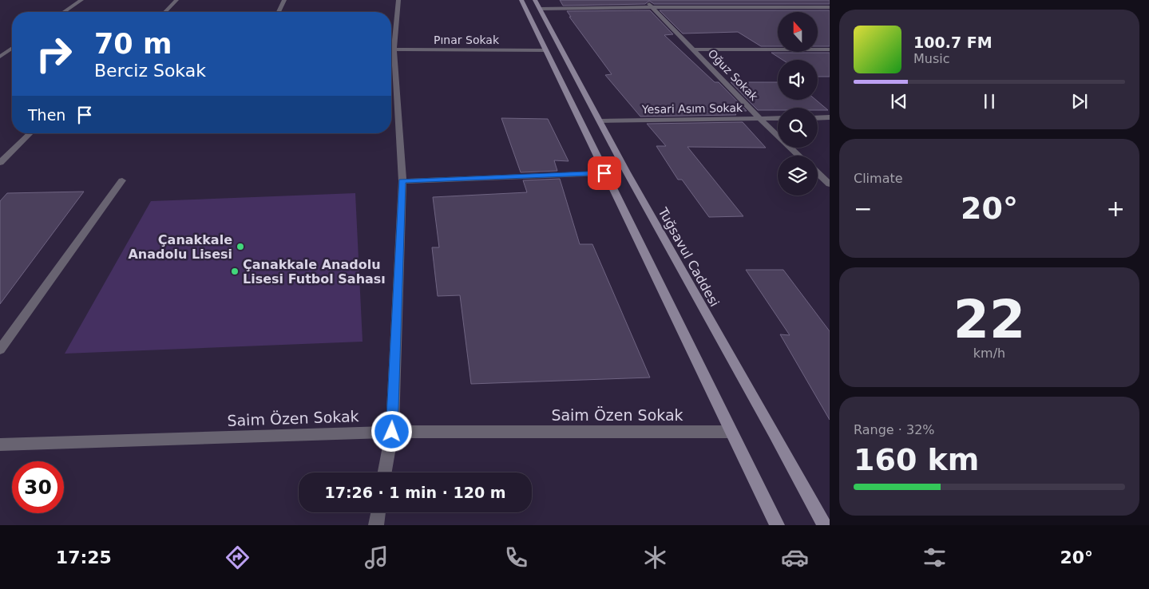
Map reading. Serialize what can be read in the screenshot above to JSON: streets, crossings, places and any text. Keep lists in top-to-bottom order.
{
  "streets": {
    "main road": ["Tuğsavul Caddesi"],
    "street": [
      "Pınar Sokak",
      "Oğuz Sokak",
      "Yesari Asım Sokak",
      "Saim Özen Sokak"
    ]
  },
  "crossings": [
    ["Oğuz Sokak", "Yesari Asım Sokak"],
    ["Yesari Asım Sokak", "Tuğsavul Caddesi"]
  ],
  "places": ["Çanakkale Anadolu Lisesi", "Çanakkale Anadolu Lisesi Futbol Sahası"],
  "north": "top",
  "page": {
    "turn": ["70 m", "Berciz Sokak"],
    "song": ["100.7 FM", "Music"],
    "then": "Then",
    "tile": [
      "Climate",
      ["22", "km/h"],
      ["Range · 32%", "160 km"]
    ],
    "heat": ["−", "20°", "+"],
    "limit": "30",
    "trip": "17:26 · 1 min · 120 m",
    "tabs": ["17:25", "20°"]
  }
}
